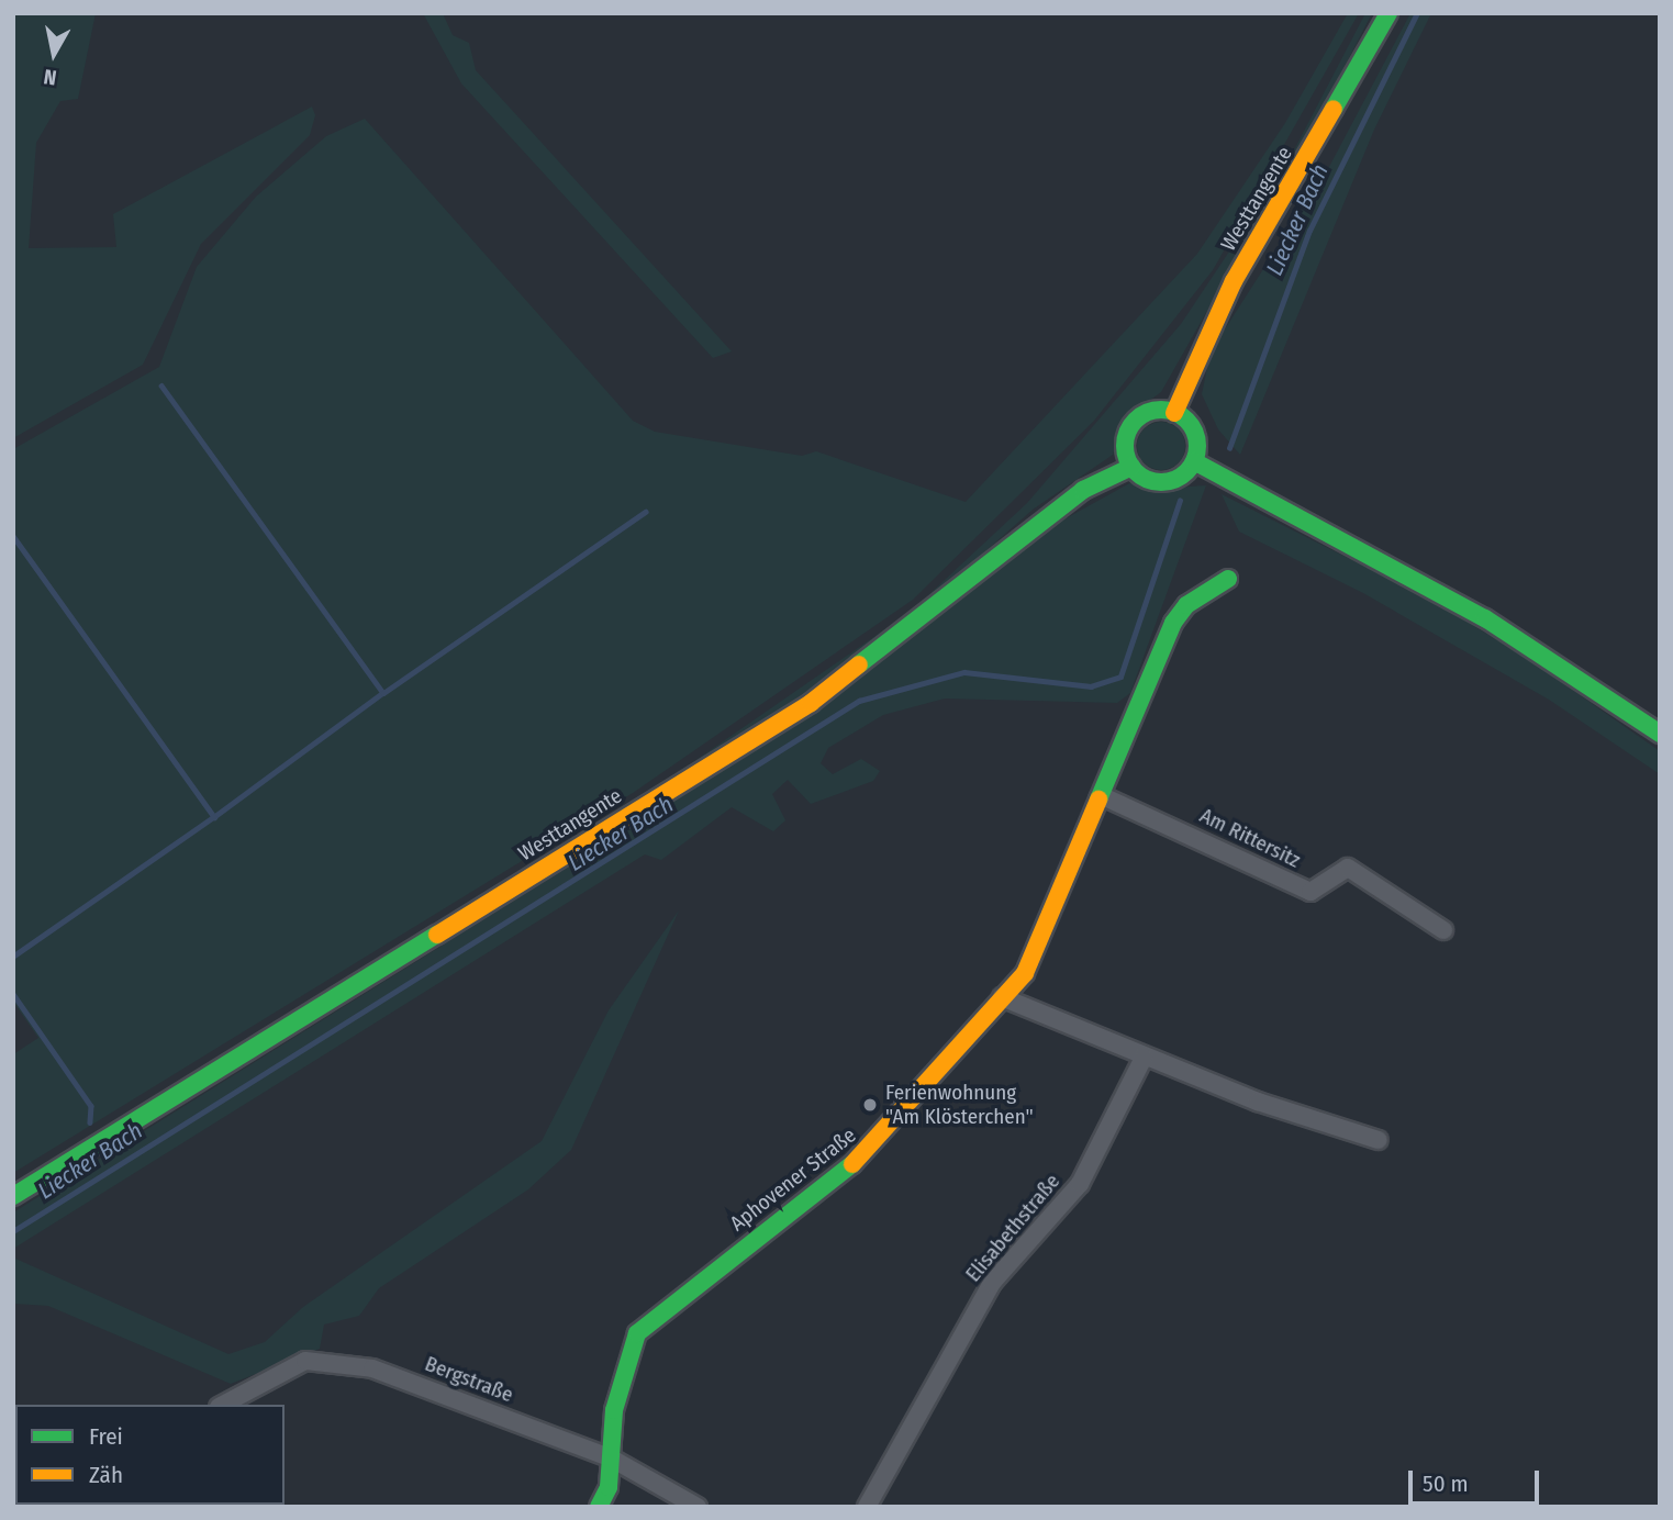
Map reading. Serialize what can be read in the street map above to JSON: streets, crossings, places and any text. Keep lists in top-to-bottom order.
{
  "streets": {
    "main road": ["Westtangente", "Aphovener Straße"],
    "street": ["Am Rittersitz", "Elisabethstraße", "Bergstraße"]
  },
  "crossings": [
    ["Am Rittersitz", "Aphovener Straße"],
    ["Aphovener Straße", "Bergstraße"]
  ],
  "water": ["Liecker Bach"],
  "places": ["Ferienwohnung \"Am Klösterchen\""],
  "legend": ["Frei", "Zäh"],
  "scale_bar": "50 m",
  "north": "bottom"
}
